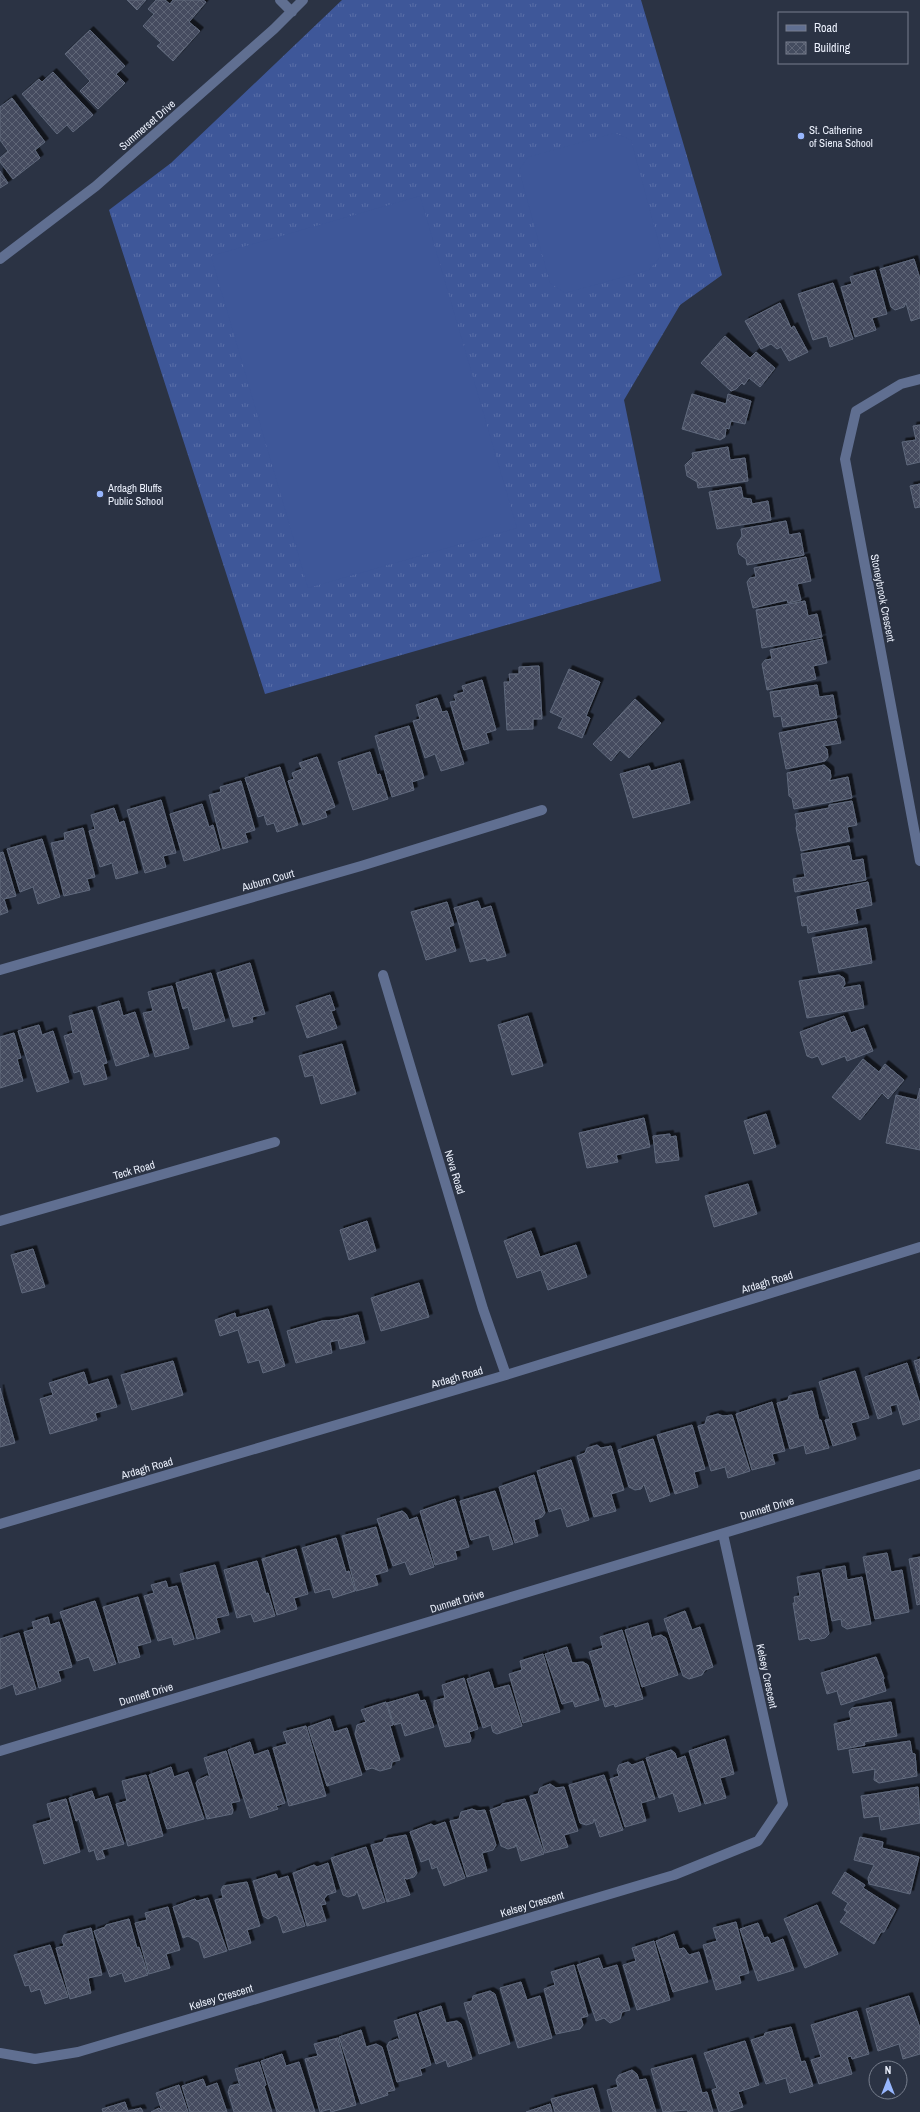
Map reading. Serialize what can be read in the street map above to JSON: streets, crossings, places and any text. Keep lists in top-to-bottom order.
{
  "streets": {
    "street": [
      "Summerset Drive",
      "Stoneybrook Crescent",
      "Auburn Court",
      "Teck Road",
      "Neva Road",
      "Ardagh Road",
      "Dunnett Drive",
      "Kelsey Crescent"
    ]
  },
  "crossings": [
    ["Neva Road", "Ardagh Road"],
    ["Dunnett Drive", "Kelsey Crescent"]
  ],
  "places": ["St. Catherine of Siena School", "Ardagh Bluffs Public School"],
  "legend": ["Road", "Building"],
  "north": "top"
}
